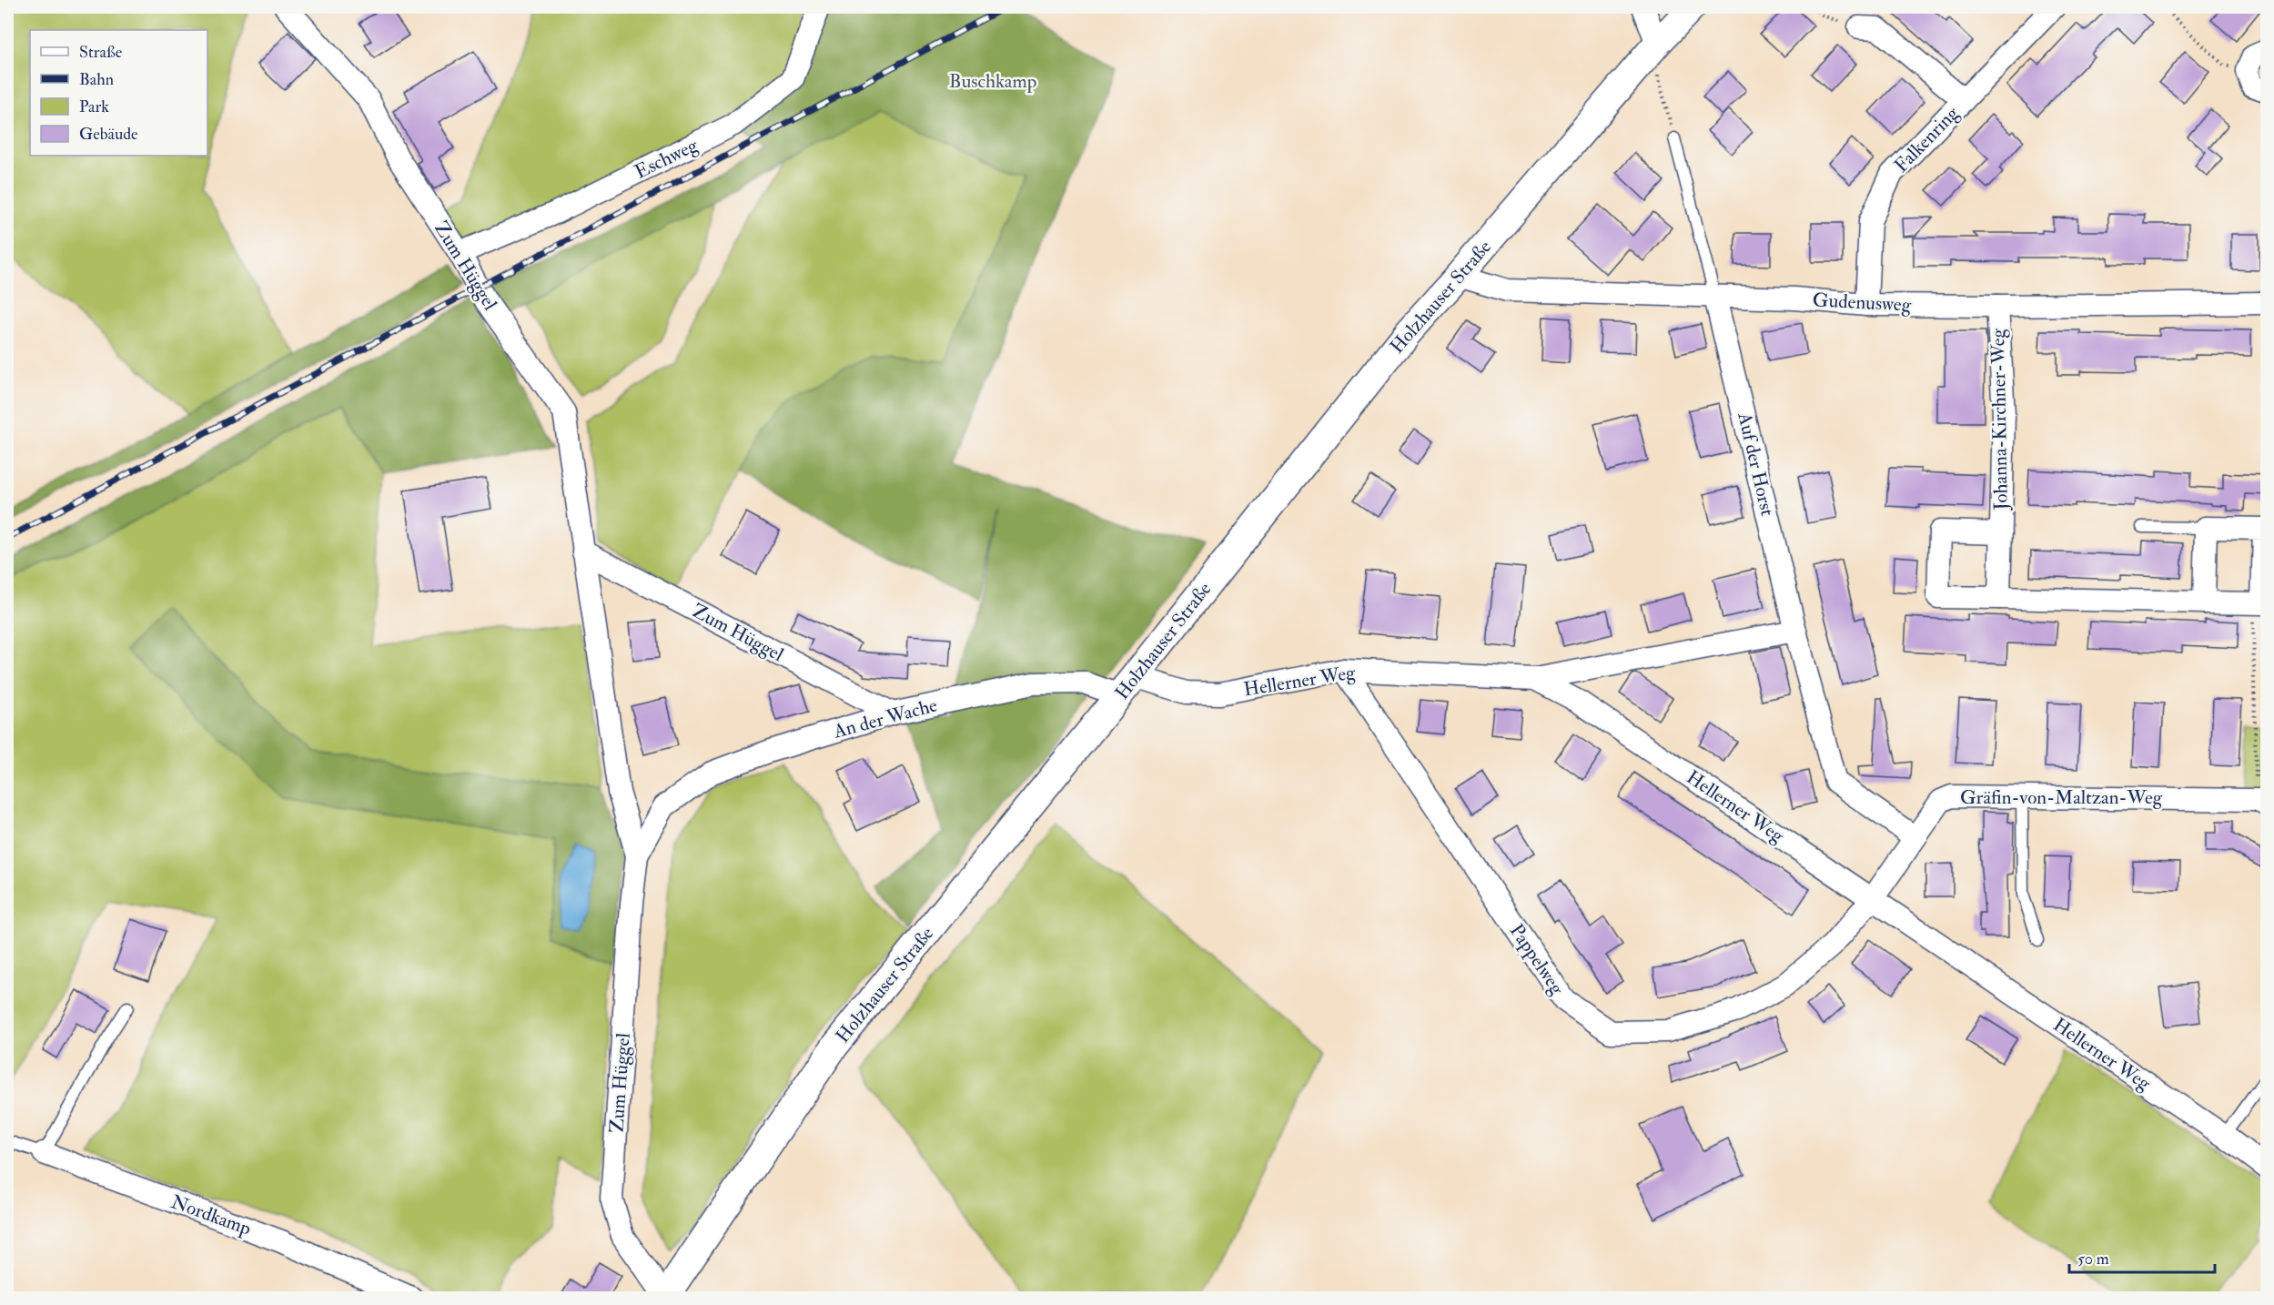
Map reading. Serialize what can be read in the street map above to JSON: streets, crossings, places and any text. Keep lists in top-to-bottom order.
{
  "streets": {
    "street": [
      "Falkenring",
      "Eschweg",
      "Zum Hüggel",
      "Holzhauser Straße",
      "Gudenusweg",
      "Johanna-Kirchner-Weg",
      "Auf der Horst",
      "Hellerner Weg",
      "An der Wache",
      "Gräfin-von-Maltzan-Weg",
      "Pappelweg",
      "Nordkamp"
    ]
  },
  "crossings": [
    ["Falkenring", "Gudenusweg"],
    ["Eschweg", "Zum Hüggel"],
    ["Zum Hüggel", "Holzhauser Straße"],
    ["Zum Hüggel", "An der Wache"],
    ["Holzhauser Straße", "Gudenusweg"],
    ["Holzhauser Straße", "Hellerner Weg"],
    ["Holzhauser Straße", "An der Wache"],
    ["Gudenusweg", "Johanna-Kirchner-Weg"],
    ["Gudenusweg", "Auf der Horst"],
    ["Auf der Horst", "Gräfin-von-Maltzan-Weg"],
    ["Hellerner Weg", "An der Wache"],
    ["Hellerner Weg", "Gräfin-von-Maltzan-Weg"],
    ["Hellerner Weg", "Pappelweg"],
    ["Gräfin-von-Maltzan-Weg", "Pappelweg"]
  ],
  "parks": ["Buschkamp"],
  "legend": [
    "Straße",
    "Bahn",
    "Park",
    "Gebäude"
  ],
  "scale_bar": "50 m"
}
